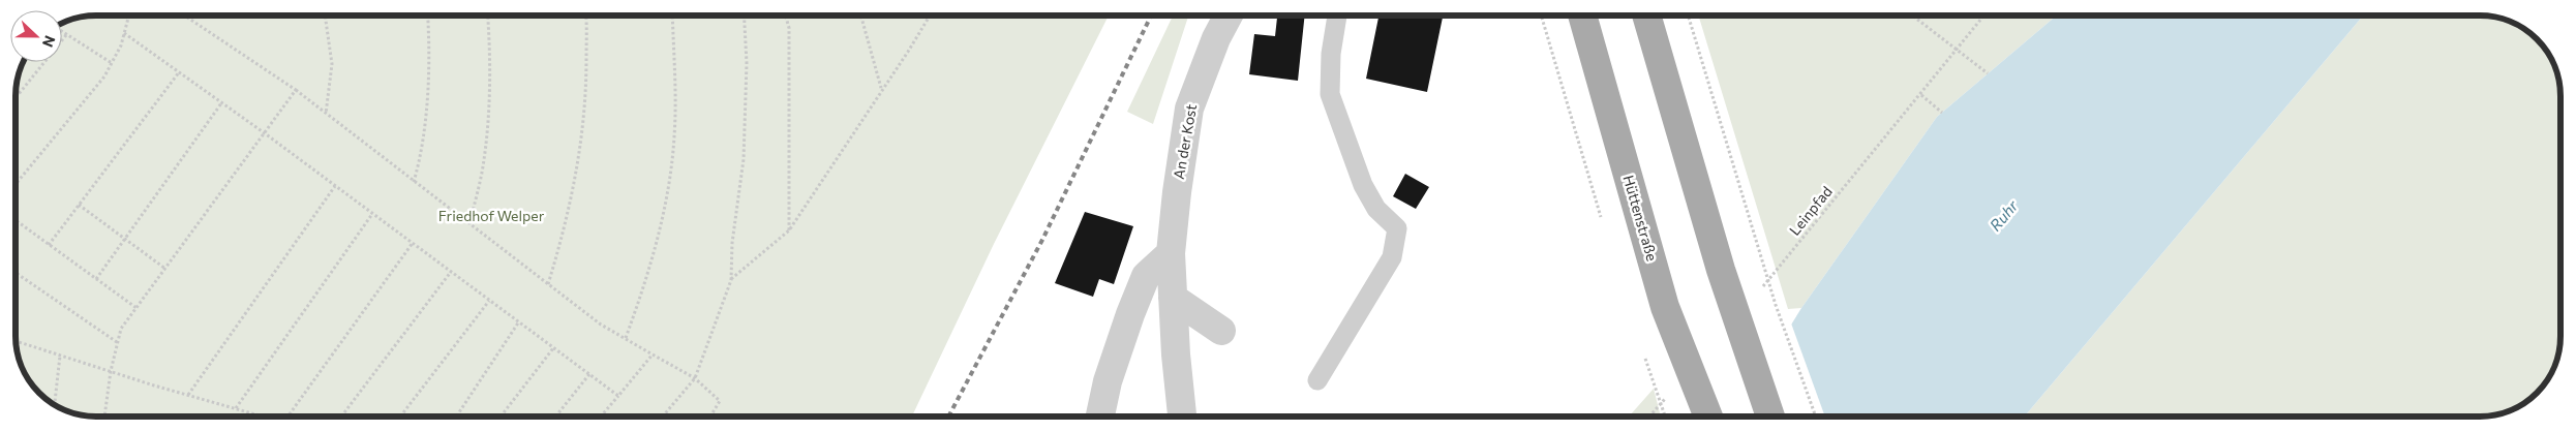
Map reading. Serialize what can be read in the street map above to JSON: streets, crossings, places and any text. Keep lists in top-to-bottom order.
{
  "streets": {
    "main road": ["Hüttenstraße"],
    "street": ["An der Kost"],
    "path": ["Leinpfad"]
  },
  "water": ["Ruhr"],
  "parks": ["Friedhof Welper"],
  "north": "right"
}
